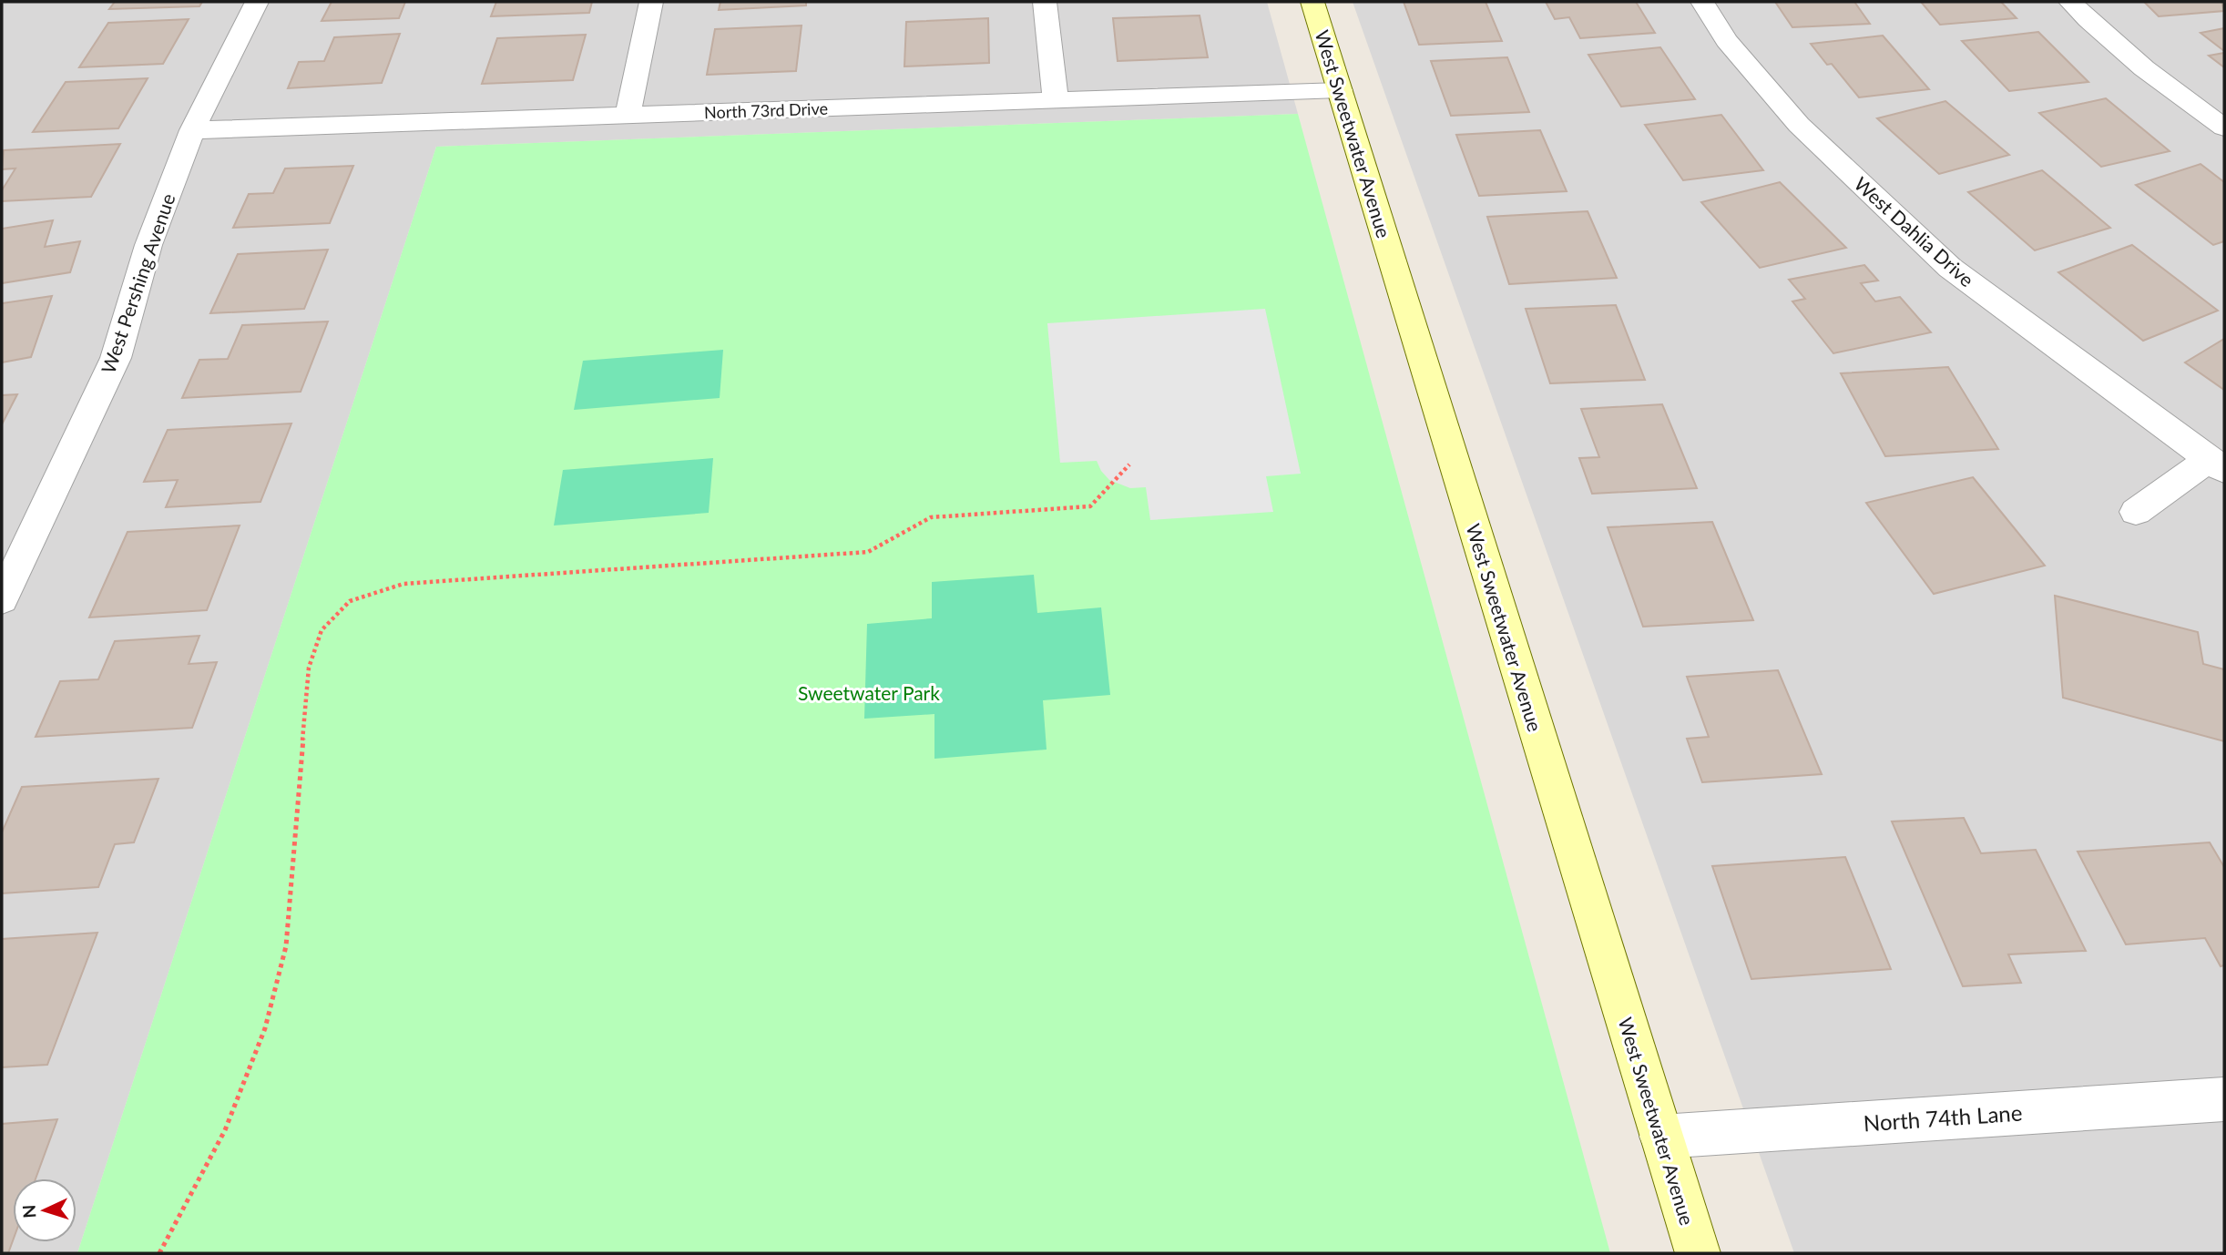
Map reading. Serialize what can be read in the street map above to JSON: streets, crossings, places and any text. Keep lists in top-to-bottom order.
{
  "streets": {
    "street": [
      "North 73rd Drive",
      "West Sweetwater Avenue",
      "West Dahlia Drive",
      "West Pershing Avenue",
      "North 74th Lane"
    ]
  },
  "crossings": [
    ["North 73rd Drive", "West Sweetwater Avenue"],
    ["North 73rd Drive", "West Pershing Avenue"],
    ["West Sweetwater Avenue", "North 74th Lane"]
  ],
  "parks": ["Sweetwater Park"],
  "north": "left"
}
